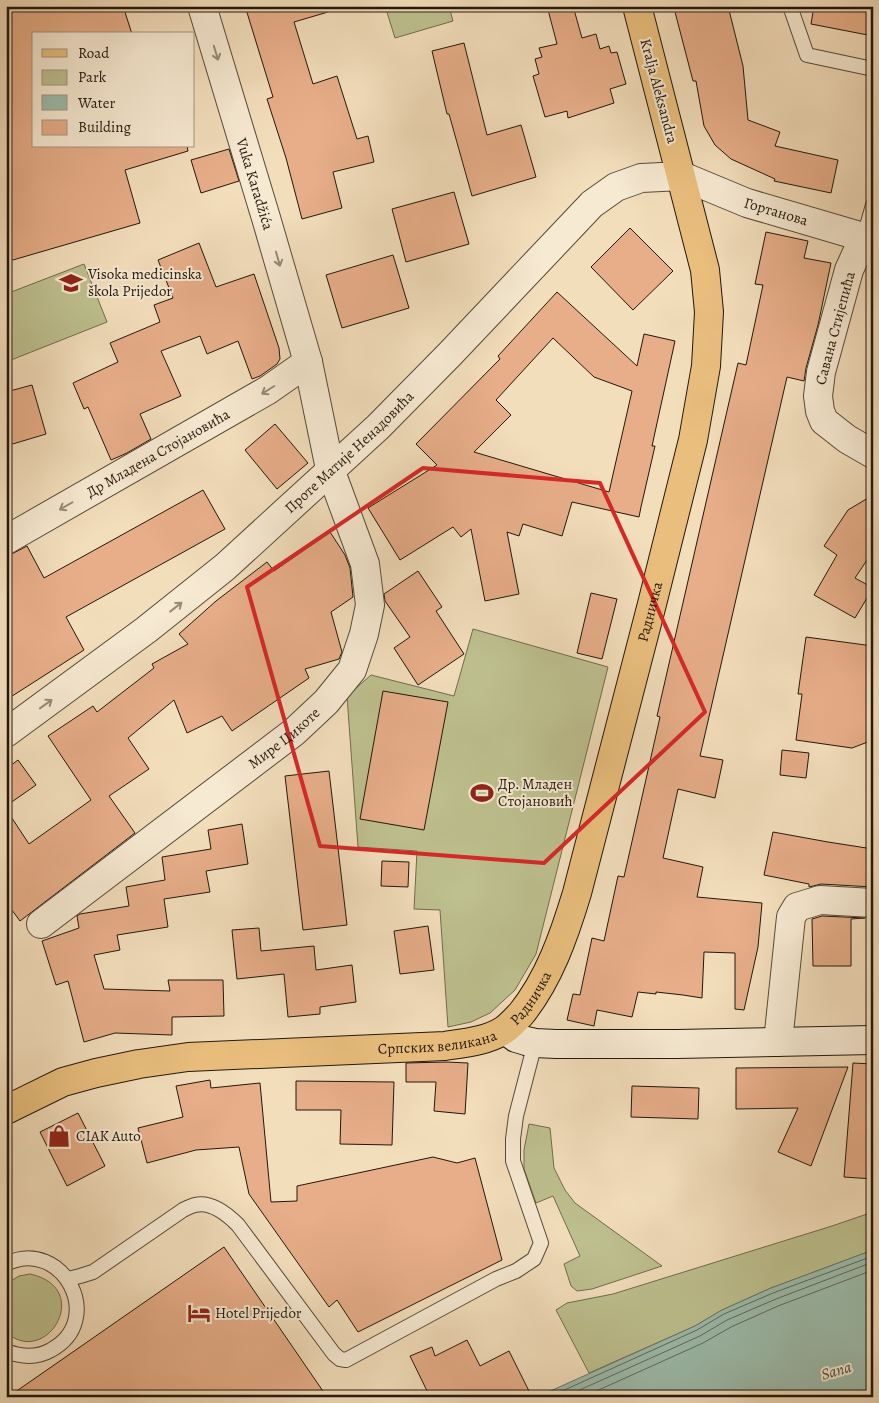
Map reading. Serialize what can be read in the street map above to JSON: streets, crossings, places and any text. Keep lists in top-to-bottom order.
{
  "streets": {
    "main road": ["Kralja Aleksandra", "Радничка", "Српских великана"],
    "street": [
      "Vuka Karadžića",
      "Гортанова",
      "Савана Стијепића",
      "Проте Матије Ненадовића",
      "Др Младена Стојановића",
      "Мире Цикоте"
    ]
  },
  "crossings": [
    ["Kralja Aleksandra", "Гортанова"],
    ["Kralja Aleksandra", "Проте Матије Ненадовића"],
    ["Kralja Aleksandra", "Радничка"],
    ["Vuka Karadžića", "Проте Матије Ненадовића"],
    ["Vuka Karadžića", "Др Младена Стојановића"],
    ["Vuka Karadžića", "Мире Цикоте"],
    ["Гортанова", "Савана Стијепића"],
    ["Гортанова", "Проте Матије Ненадовића"],
    ["Гортанова", "Радничка"],
    ["Проте Матије Ненадовића", "Радничка"],
    ["Проте Матије Ненадовића", "Мире Цикоте"],
    ["Радничка", "Српских великана"]
  ],
  "one_way": ["Vuka Karadžića", "Проте Матије Ненадовића", "Др Младена Стојановића"],
  "water": ["Sana"],
  "places": {
    "school or university": ["Visoka medicinska škola Prijedor"],
    "sports": ["Др. Младен Стојановић"],
    "shop": ["CIAK Auto"],
    "hotel": ["Hotel Prijedor"]
  },
  "legend": [
    "Road",
    "Park",
    "Water",
    "Building"
  ]
}
